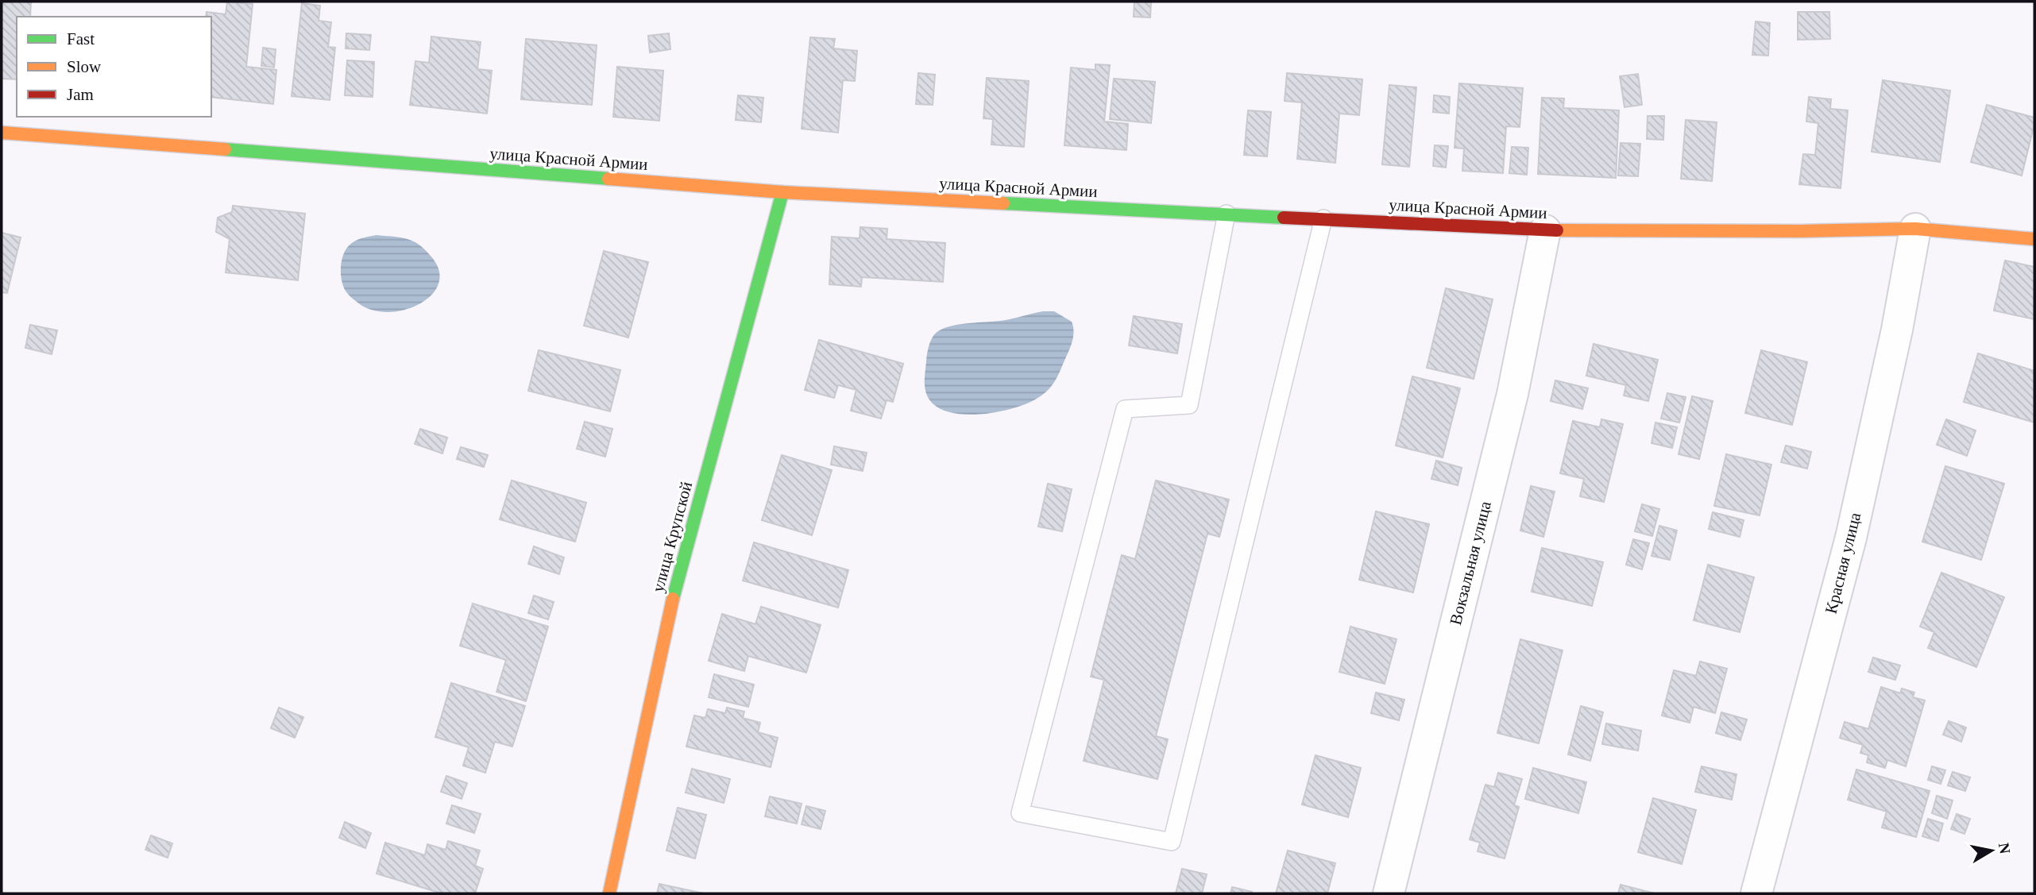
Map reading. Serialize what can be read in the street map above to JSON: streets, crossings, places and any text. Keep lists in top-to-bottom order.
{
  "streets": {
    "street": [
      "улица Красной Армии",
      "улица Крупской",
      "Вокзальная улица",
      "Красная улица"
    ]
  },
  "crossings": [
    ["улица Красной Армии", "улица Крупской"],
    ["улица Красной Армии", "Вокзальная улица"],
    ["улица Красной Армии", "Красная улица"]
  ],
  "legend": ["Fast", "Slow", "Jam"],
  "north": "right"
}
